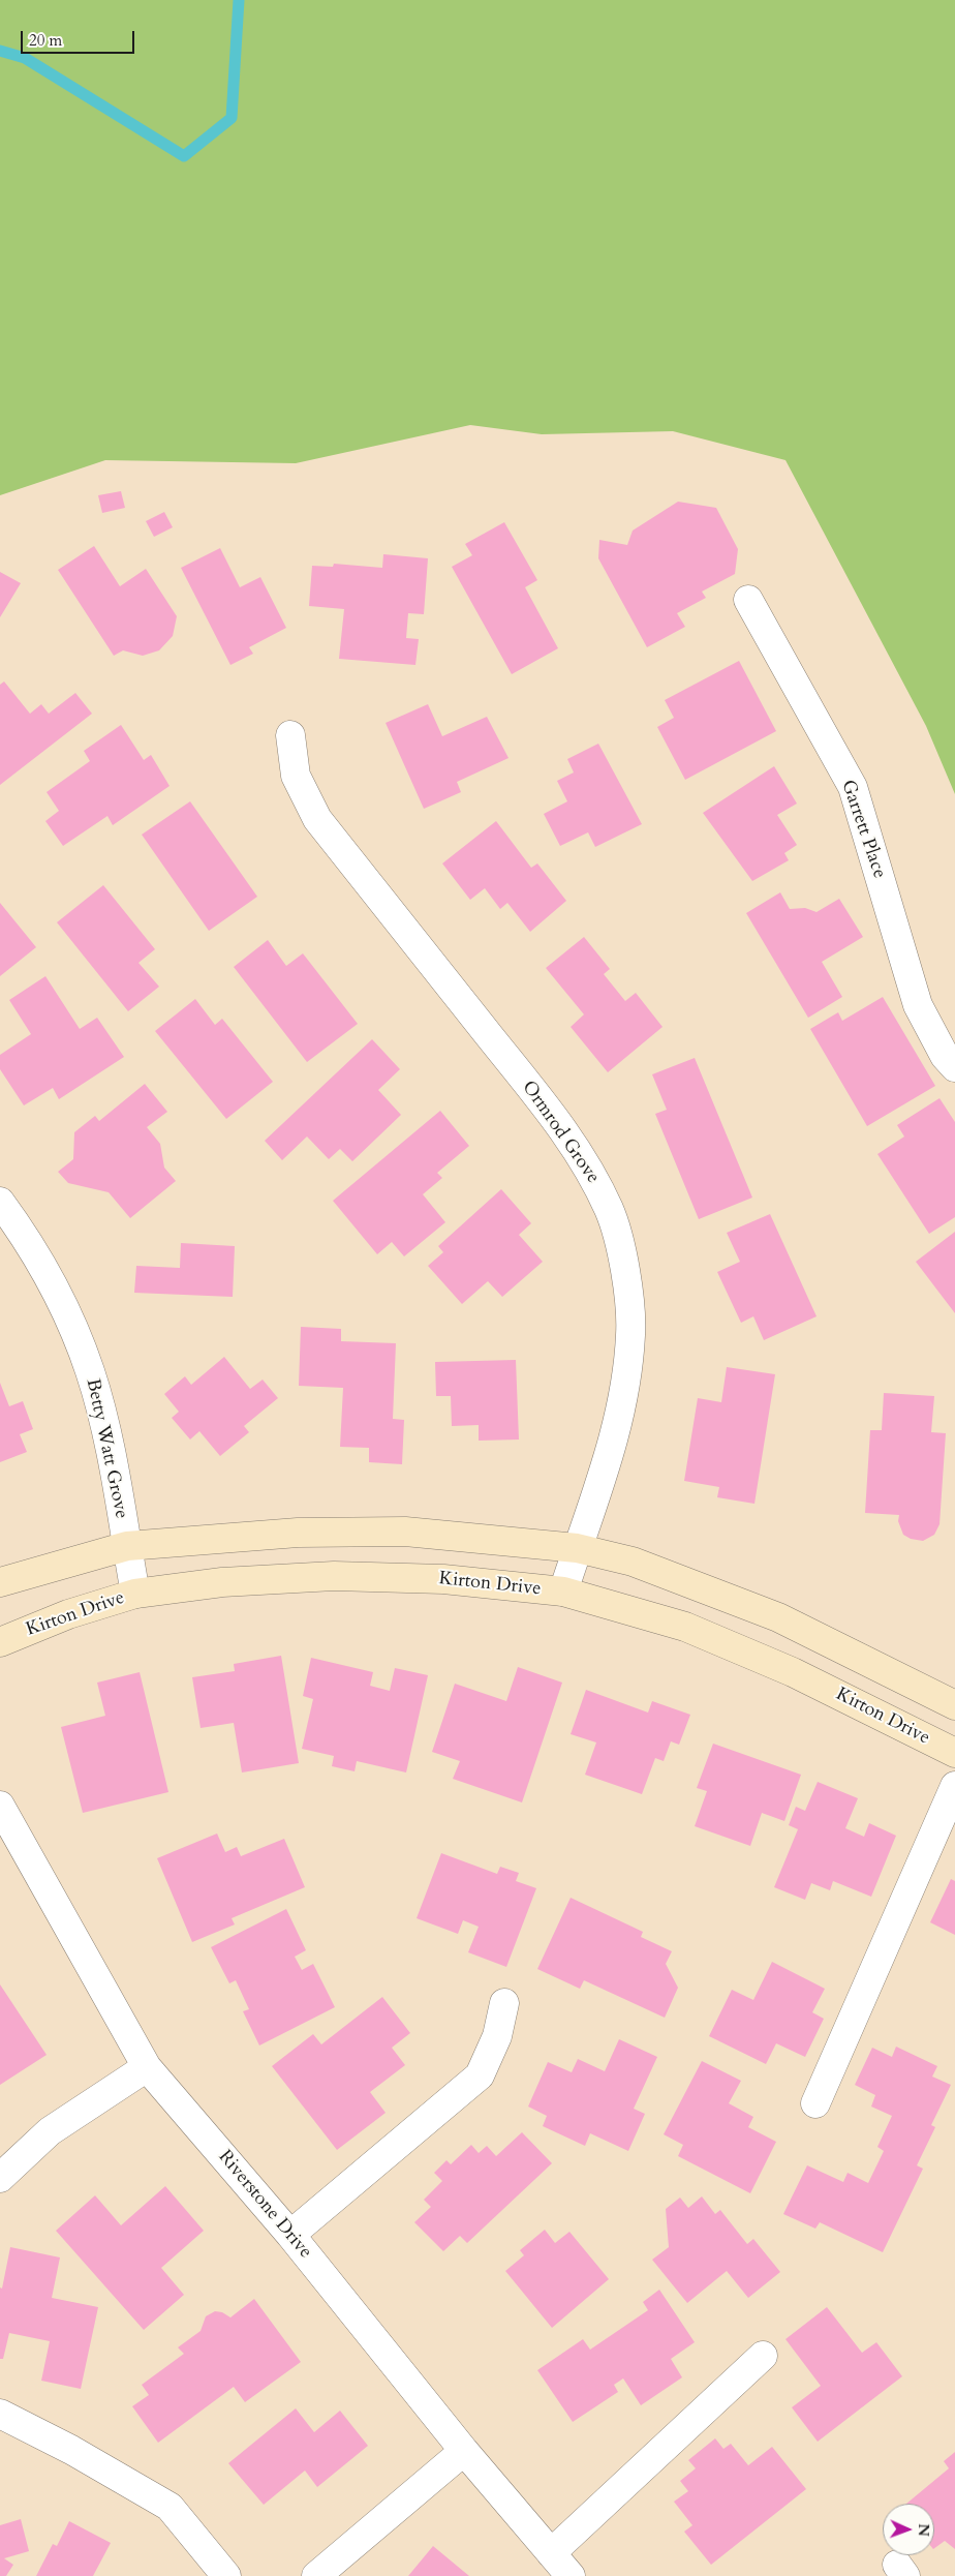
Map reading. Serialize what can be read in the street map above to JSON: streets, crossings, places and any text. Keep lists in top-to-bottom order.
{
  "streets": {
    "street": [
      "Garrett Place",
      "Ormrod Grove",
      "Betty Watt Grove",
      "Kirton Drive",
      "Riverstone Drive"
    ]
  },
  "crossings": [
    ["Ormrod Grove", "Kirton Drive"],
    ["Betty Watt Grove", "Kirton Drive"]
  ],
  "scale_bar": "20 m",
  "north": "right"
}
